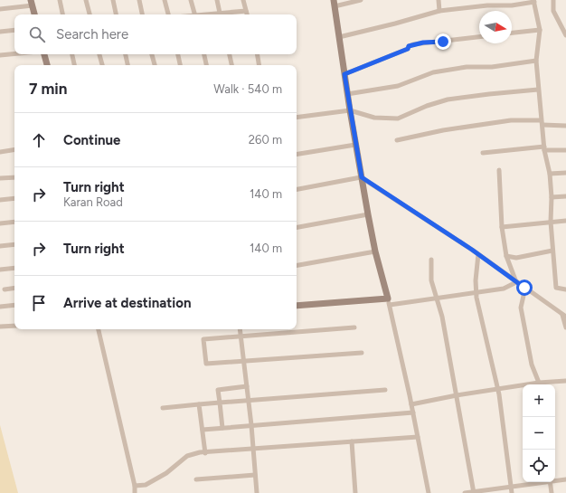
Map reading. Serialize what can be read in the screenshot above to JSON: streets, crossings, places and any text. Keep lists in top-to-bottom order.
{
  "north": "right",
  "page": {
    "search": "Search here",
    "heading": ["7 min", "Walk · 540 m"],
    "list": [
      ["Continue", "260 m"],
      ["Turn right", "Karan Road", "140 m"],
      ["Turn right", "140 m"],
      "Arrive at destination"
    ],
    "map_buttons": ["+", "−"]
  }
}
